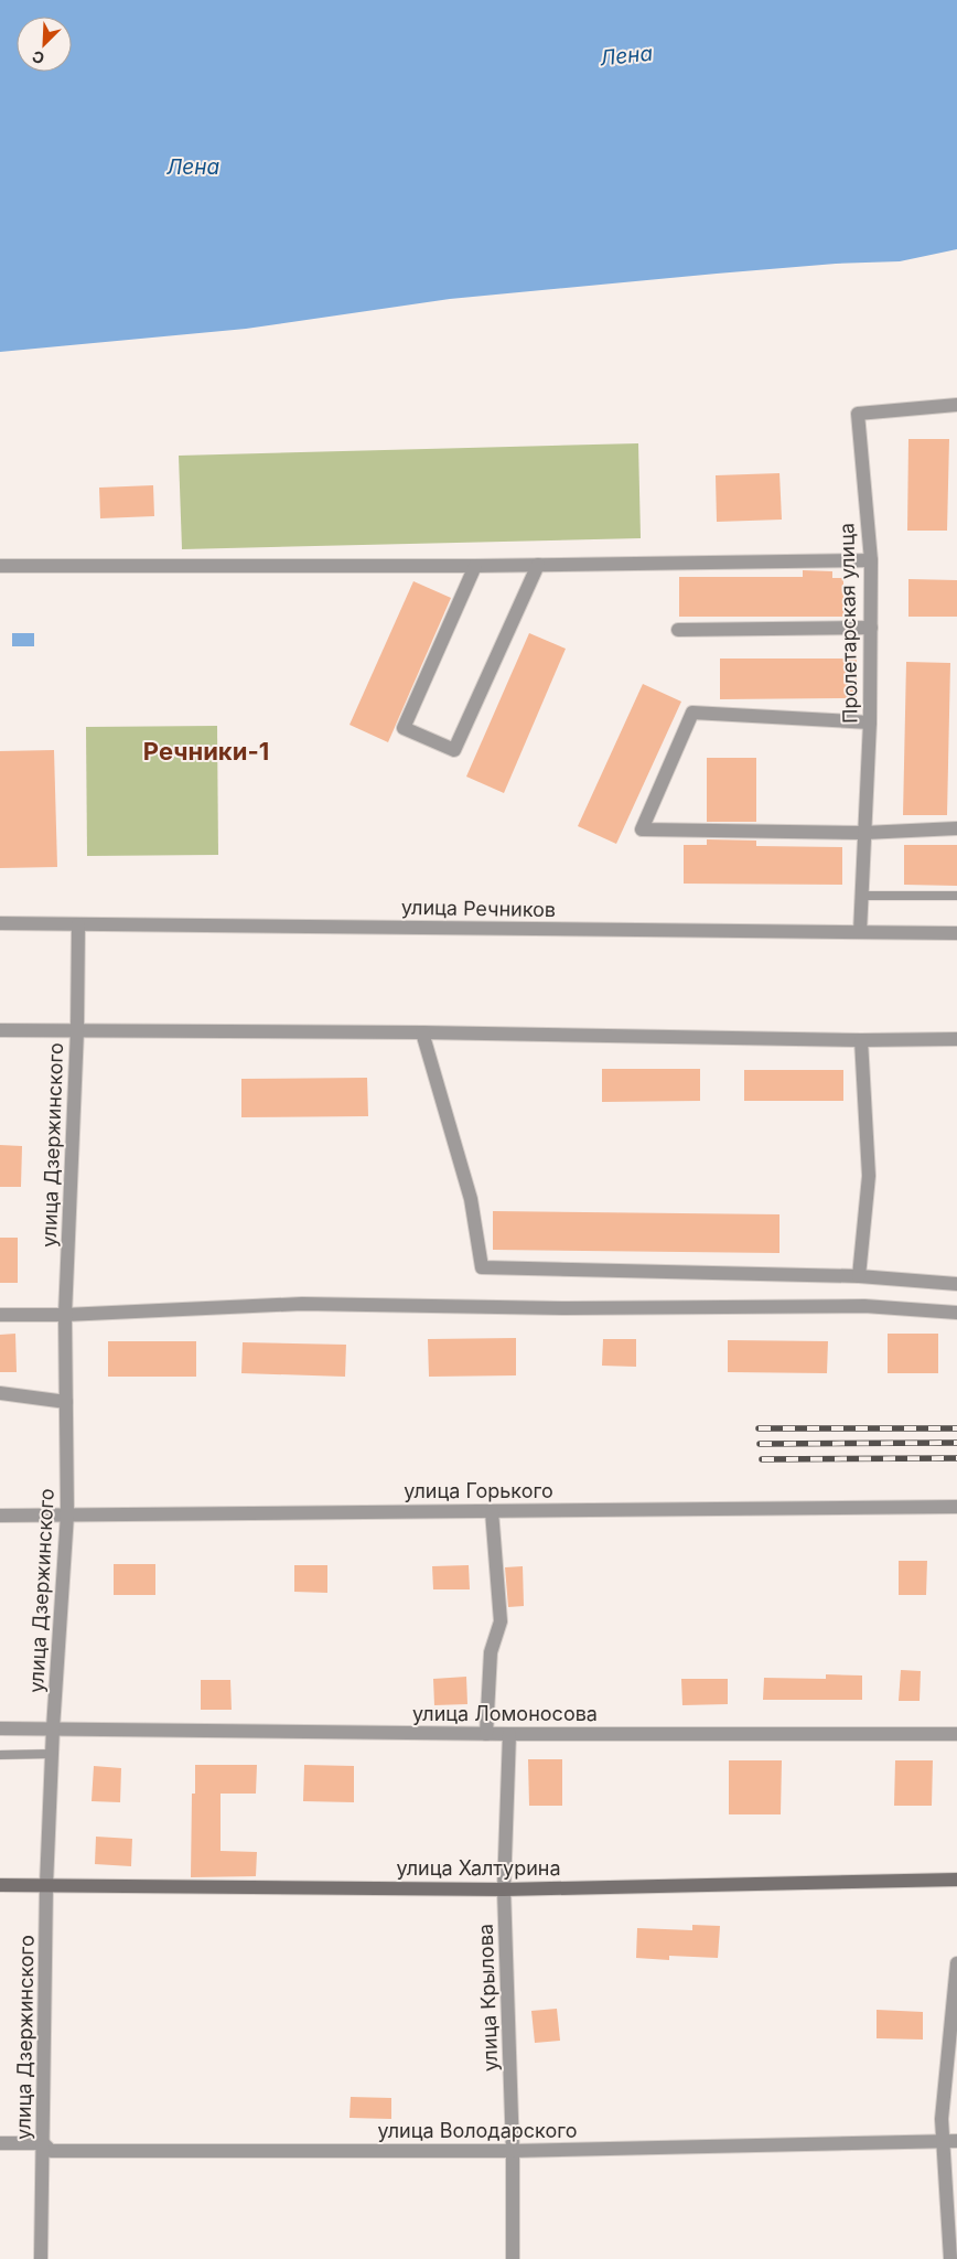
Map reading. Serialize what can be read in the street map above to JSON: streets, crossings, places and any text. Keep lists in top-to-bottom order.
{
  "streets": {
    "main road": ["улица Халтурина"],
    "street": [
      "Пролетарская улица",
      "улица Речников",
      "улица Дзержинского",
      "улица Горького",
      "улица Ломоносова",
      "улица Крылова",
      "улица Володарского"
    ]
  },
  "crossings": [
    ["Пролетарская улица", "улица Речников"],
    ["улица Речников", "улица Дзержинского"],
    ["улица Дзержинского", "улица Горького"],
    ["улица Дзержинского", "улица Ломоносова"],
    ["улица Дзержинского", "улица Халтурина"],
    ["улица Дзержинского", "улица Володарского"],
    ["улица Ломоносова", "улица Крылова"],
    ["улица Халтурина", "улица Крылова"],
    ["улица Крылова", "улица Володарского"]
  ],
  "districts": ["Речники-1"],
  "water": ["Лена"],
  "north": "bottom left"
}
